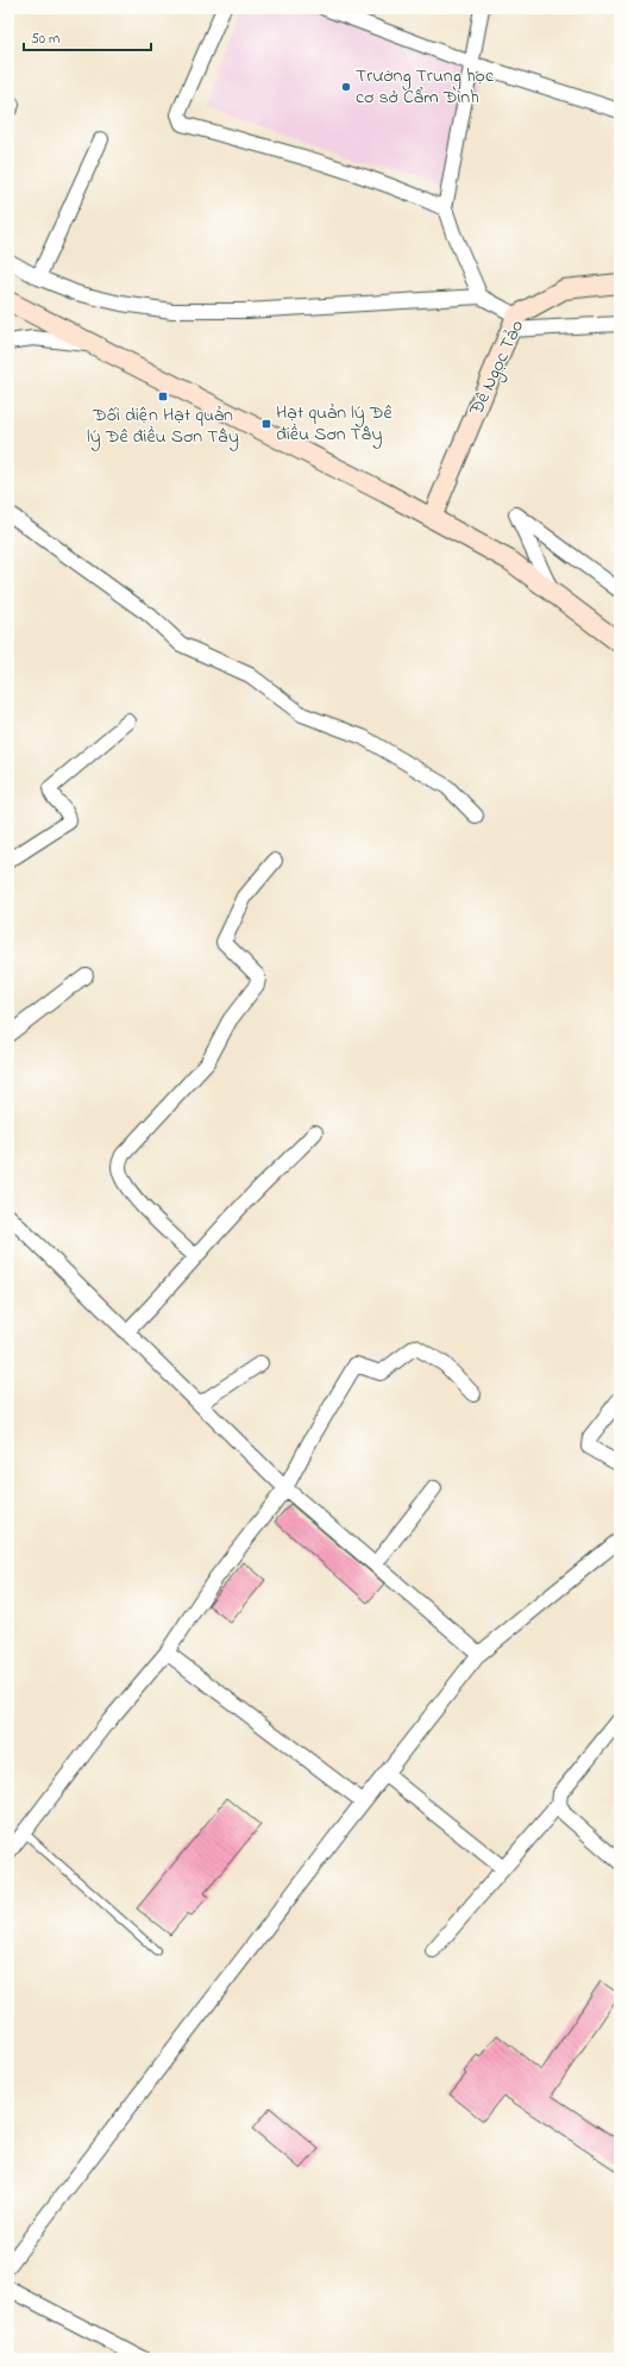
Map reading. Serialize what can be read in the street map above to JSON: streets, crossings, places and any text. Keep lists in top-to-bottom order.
{
  "streets": {
    "main road": ["Đê Ngọc Tảo"]
  },
  "places": {
    "other": ["Trường Trung học cơ sở Cẩm Đình"],
    "transit": ["Đối diện Hạt quản lý Đê điều Sơn Tây", "Hạt quản lý Đê điều Sơn Tây"]
  },
  "scale_bar": "50 m"
}
